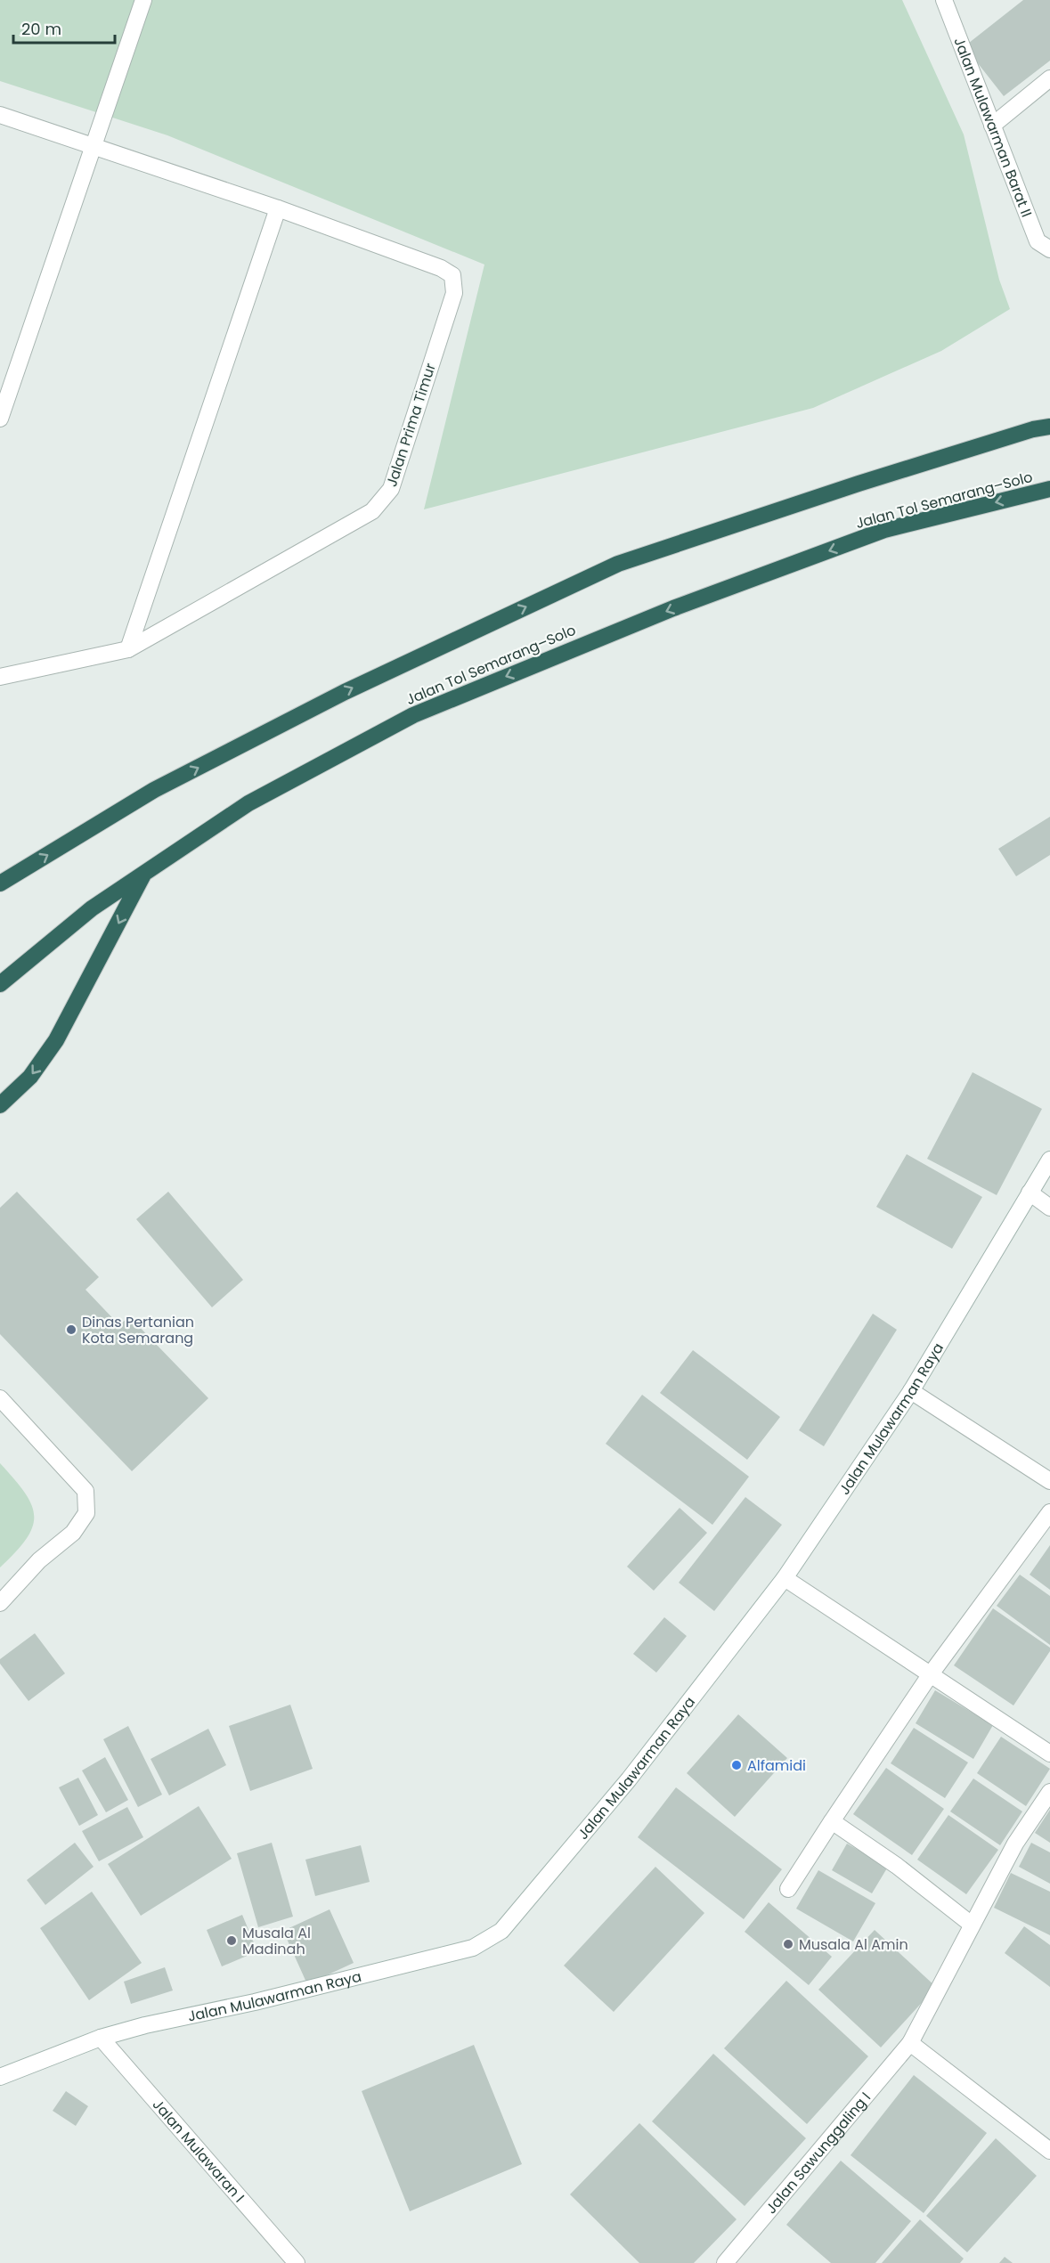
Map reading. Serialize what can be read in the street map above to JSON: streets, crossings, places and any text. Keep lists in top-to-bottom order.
{
  "streets": {
    "highway": ["Jalan Tol Semarang–Solo"],
    "street": [
      "Jalan Mulawarman Barat II",
      "Jalan Prima Timur",
      "Jalan Mulawarman Raya",
      "Jalan Mulawaran I",
      "Jalan Sawunggaling I"
    ]
  },
  "crossings": [
    ["Jalan Mulawarman Raya", "Jalan Mulawaran I"]
  ],
  "places": [
    "Dinas Pertanian Kota Semarang",
    "Alfamidi",
    "Musala Al Madinah",
    "Musala Al Amin"
  ],
  "scale_bar": "20 m"
}
